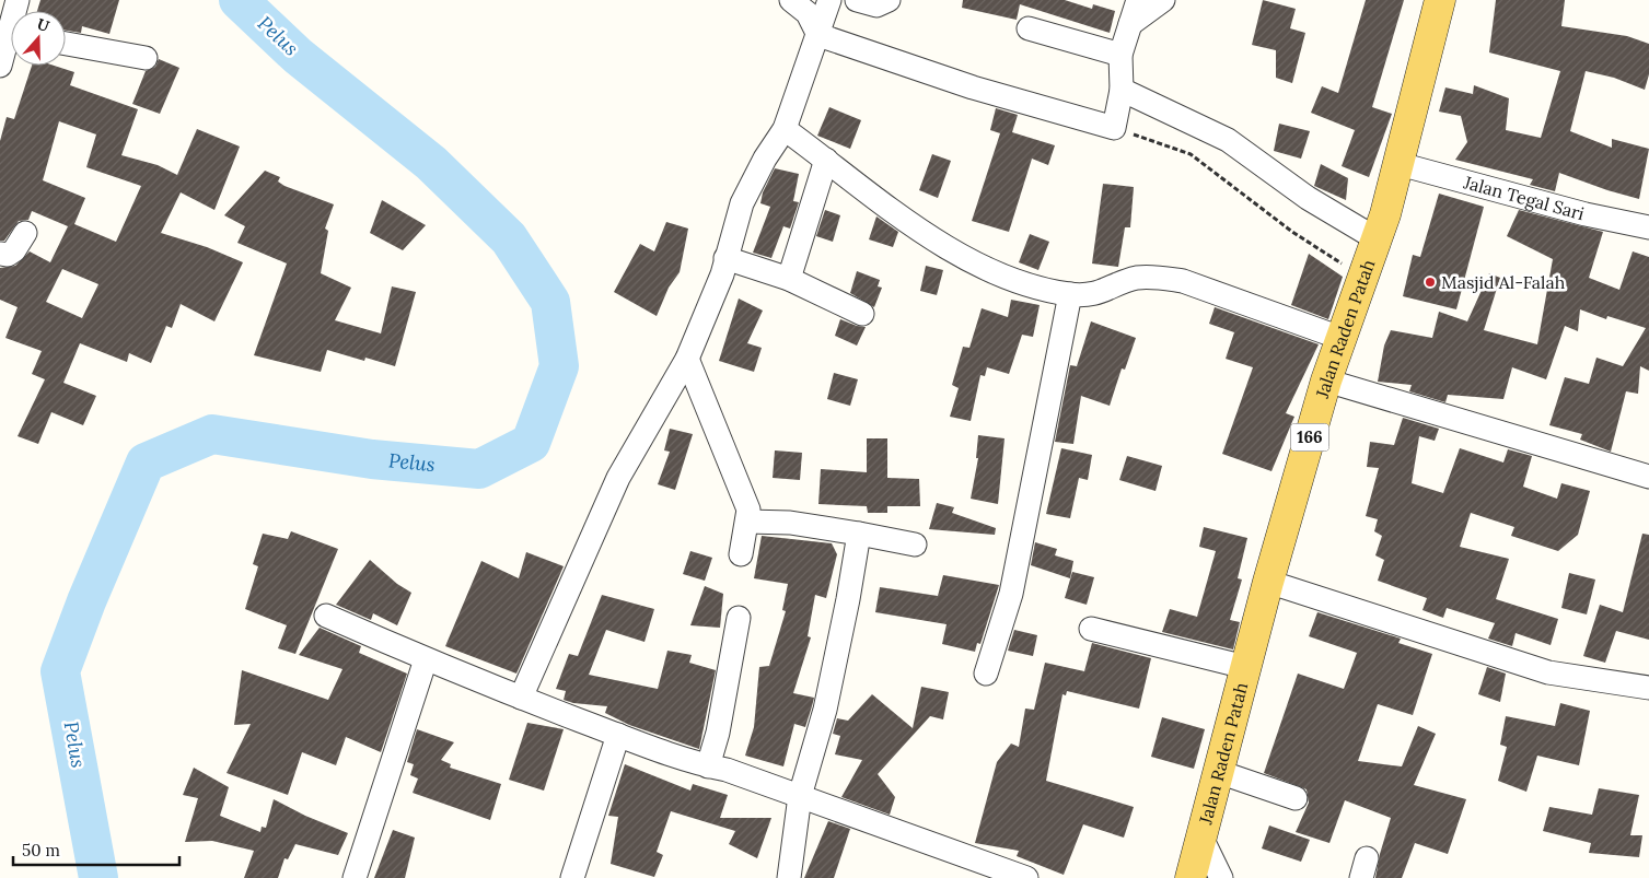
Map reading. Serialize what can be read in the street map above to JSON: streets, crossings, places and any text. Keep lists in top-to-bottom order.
{
  "streets": {
    "main road": ["Jalan Raden Patah", "166"],
    "street": ["Jalan Tegal Sari"]
  },
  "crossings": [
    ["Jalan Tegal Sari", "Jalan Raden Patah"]
  ],
  "water": ["Pelus"],
  "places": ["Masjid Al-Falah"],
  "scale_bar": "50 m",
  "north": "top"
}
